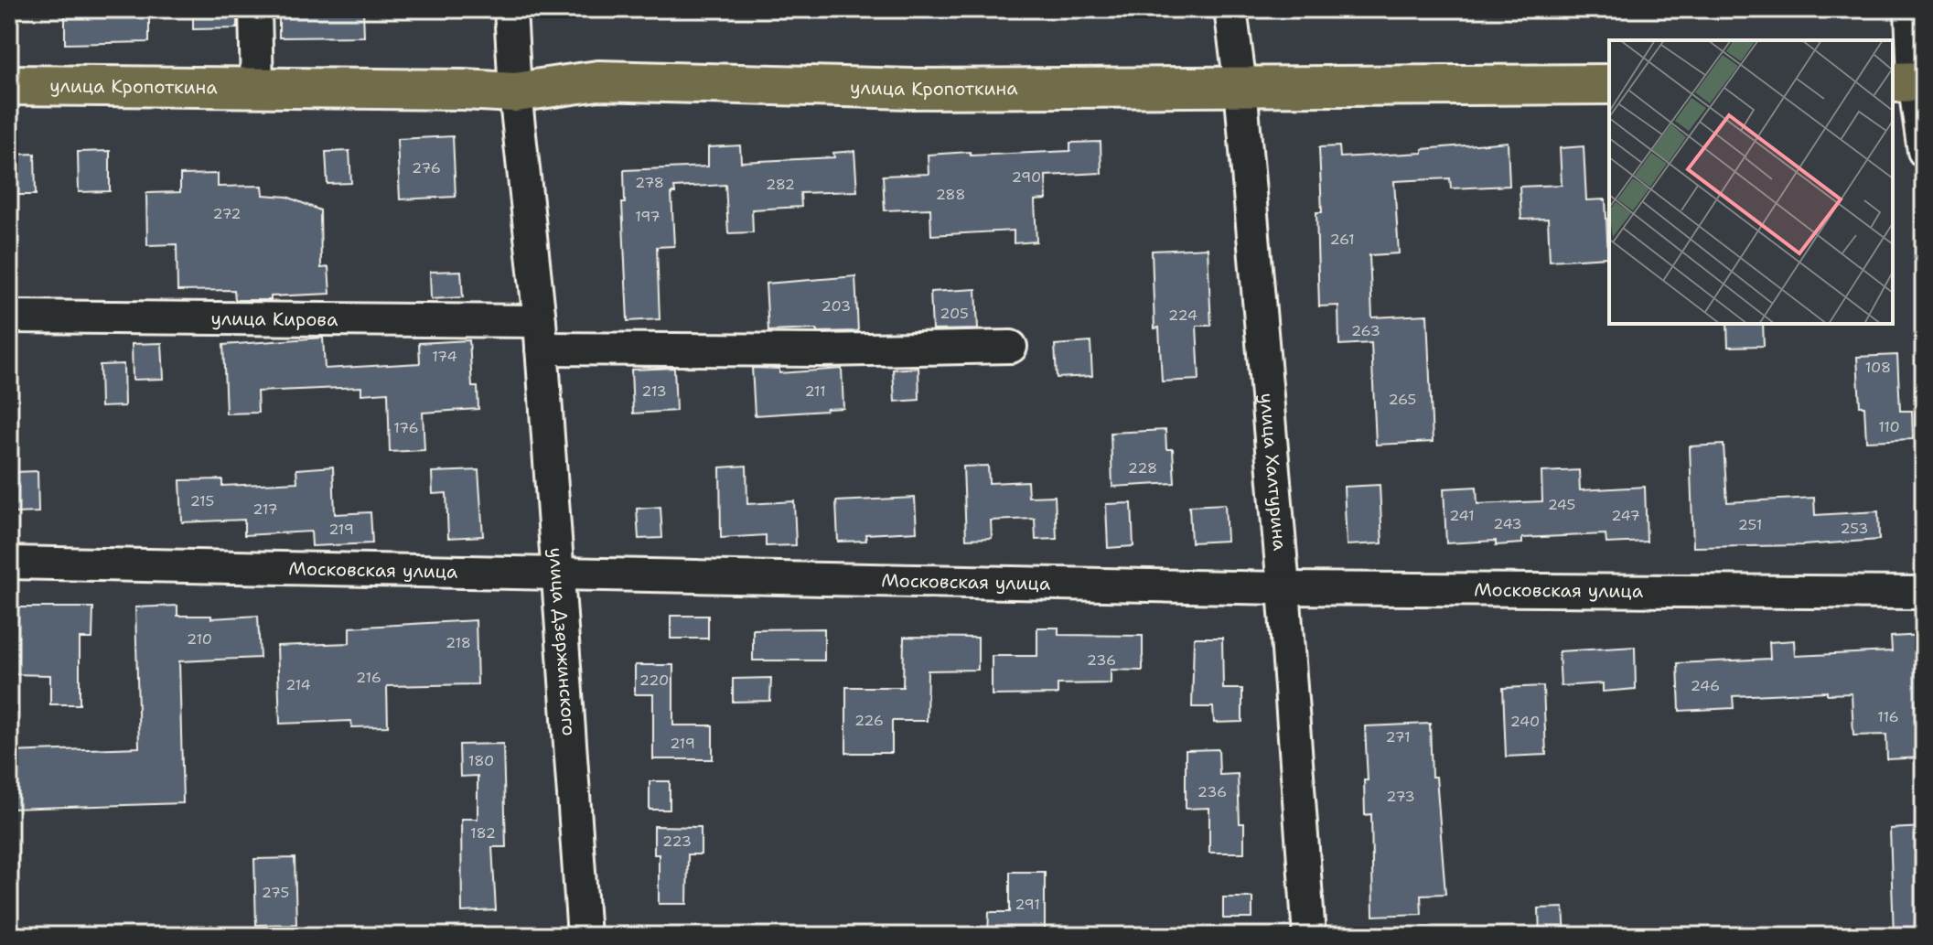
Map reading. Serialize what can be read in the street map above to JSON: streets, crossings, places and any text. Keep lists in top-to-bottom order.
{
  "streets": {
    "main road": ["улица Кропоткина"],
    "street": [
      "улица Кирова",
      "улица Халтурина",
      "Московская улица",
      "улица Дзержинского"
    ]
  },
  "crossings": [
    ["улица Кропоткина", "улица Халтурина"],
    ["улица Кропоткина", "улица Дзержинского"],
    ["улица Кирова", "улица Дзержинского"],
    ["улица Халтурина", "Московская улица"],
    ["Московская улица", "улица Дзержинского"]
  ],
  "house_numbers": [
    "276",
    "290",
    "278",
    "282",
    "288",
    "272",
    "197",
    "261",
    "203",
    "205",
    "224",
    "263",
    "174",
    "108",
    "213",
    "211",
    "265",
    "110",
    "176",
    "228",
    "215",
    "245",
    "217",
    "241",
    "247",
    "243",
    "251",
    "253",
    "219",
    "210",
    "218",
    "236",
    "216",
    "220",
    "214",
    "246",
    "116",
    "226",
    "240",
    "271",
    "219",
    "180",
    "236",
    "273",
    "182",
    "223",
    "275",
    "291"
  ]
}
